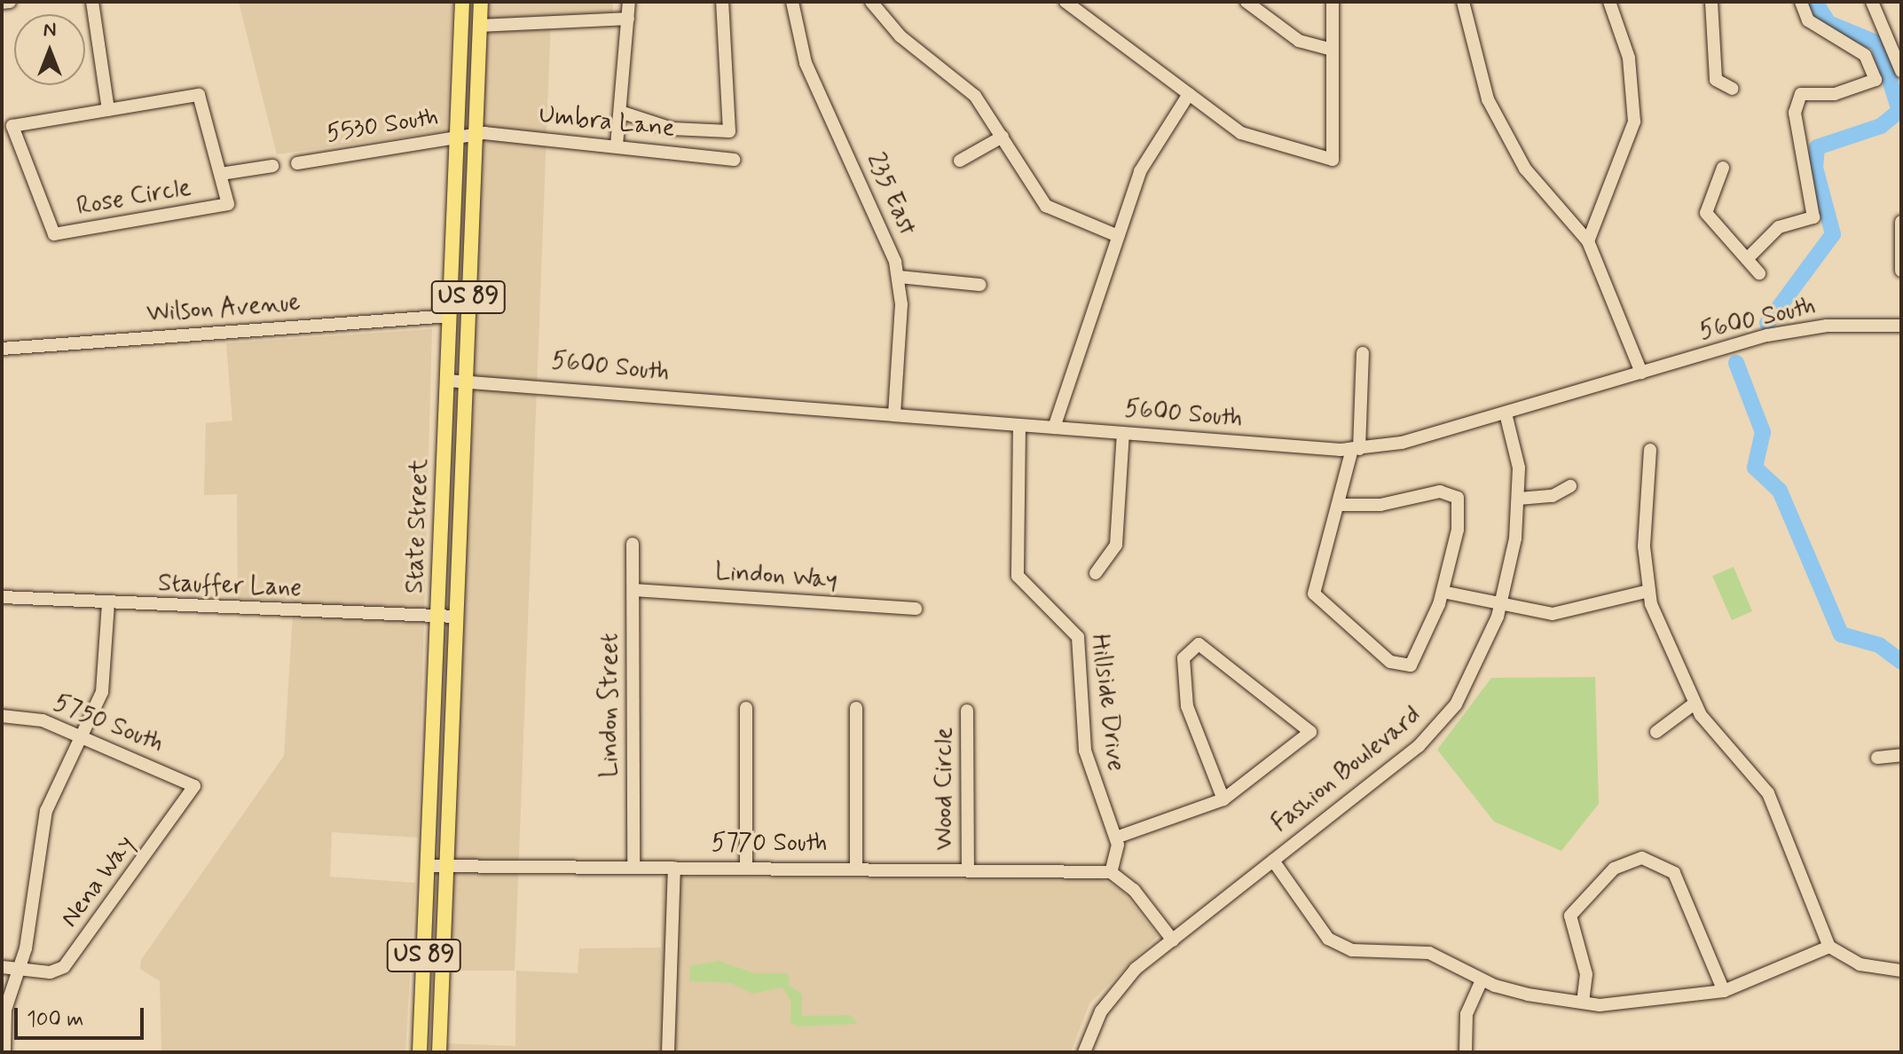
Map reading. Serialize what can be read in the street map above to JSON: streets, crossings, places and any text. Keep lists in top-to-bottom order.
{
  "streets": {
    "main road": ["US 89", "State Street"],
    "street": [
      "Umbra Lane",
      "5530 South",
      "235 East",
      "Rose Circle",
      "Wilson Avenue",
      "5600 South",
      "Lindon Way",
      "Stauffer Lane",
      "Hillside Drive",
      "Lindon Street",
      "5750 South",
      "Fashion Boulevard",
      "Wood Circle",
      "5770 South",
      "Nena Way"
    ]
  },
  "crossings": [
    ["Umbra Lane", "5530 South"],
    ["Umbra Lane", "State Street"],
    ["5530 South", "State Street"],
    ["235 East", "5600 South"],
    ["Wilson Avenue", "State Street"],
    ["5600 South", "State Street"],
    ["5600 South", "Hillside Drive"],
    ["5600 South", "Fashion Boulevard"],
    ["State Street", "Stauffer Lane"],
    ["State Street", "5770 South"],
    ["Lindon Way", "Lindon Street"],
    ["Hillside Drive", "5770 South"],
    ["Lindon Street", "5770 South"],
    ["5750 South", "Nena Way"],
    ["Wood Circle", "5770 South"]
  ],
  "scale_bar": "100 m",
  "north": "top"
}
